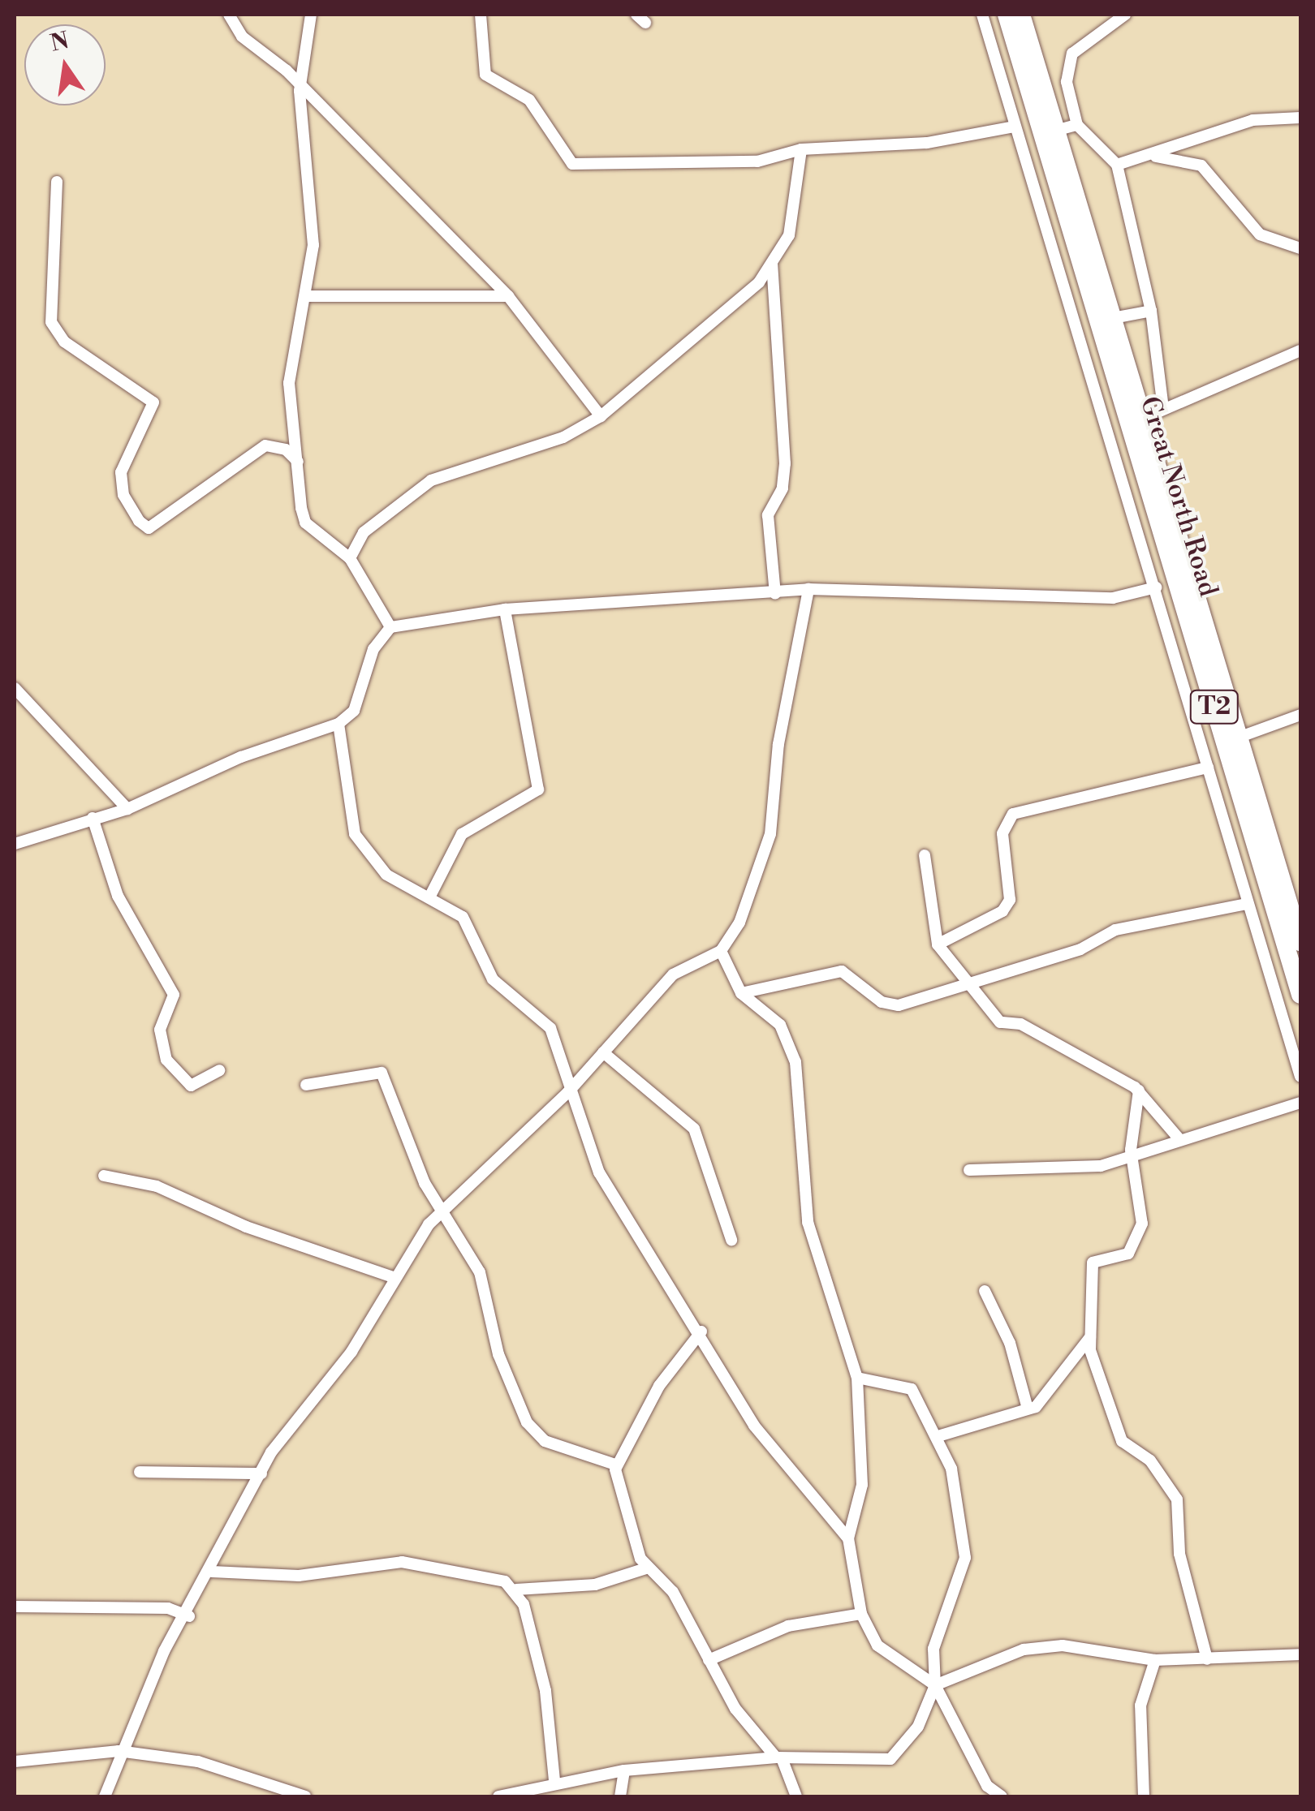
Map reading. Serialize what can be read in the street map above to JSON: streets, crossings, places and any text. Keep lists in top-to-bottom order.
{
  "streets": {
    "main road": ["Great North Road", "T2"]
  },
  "north": "top"
}
